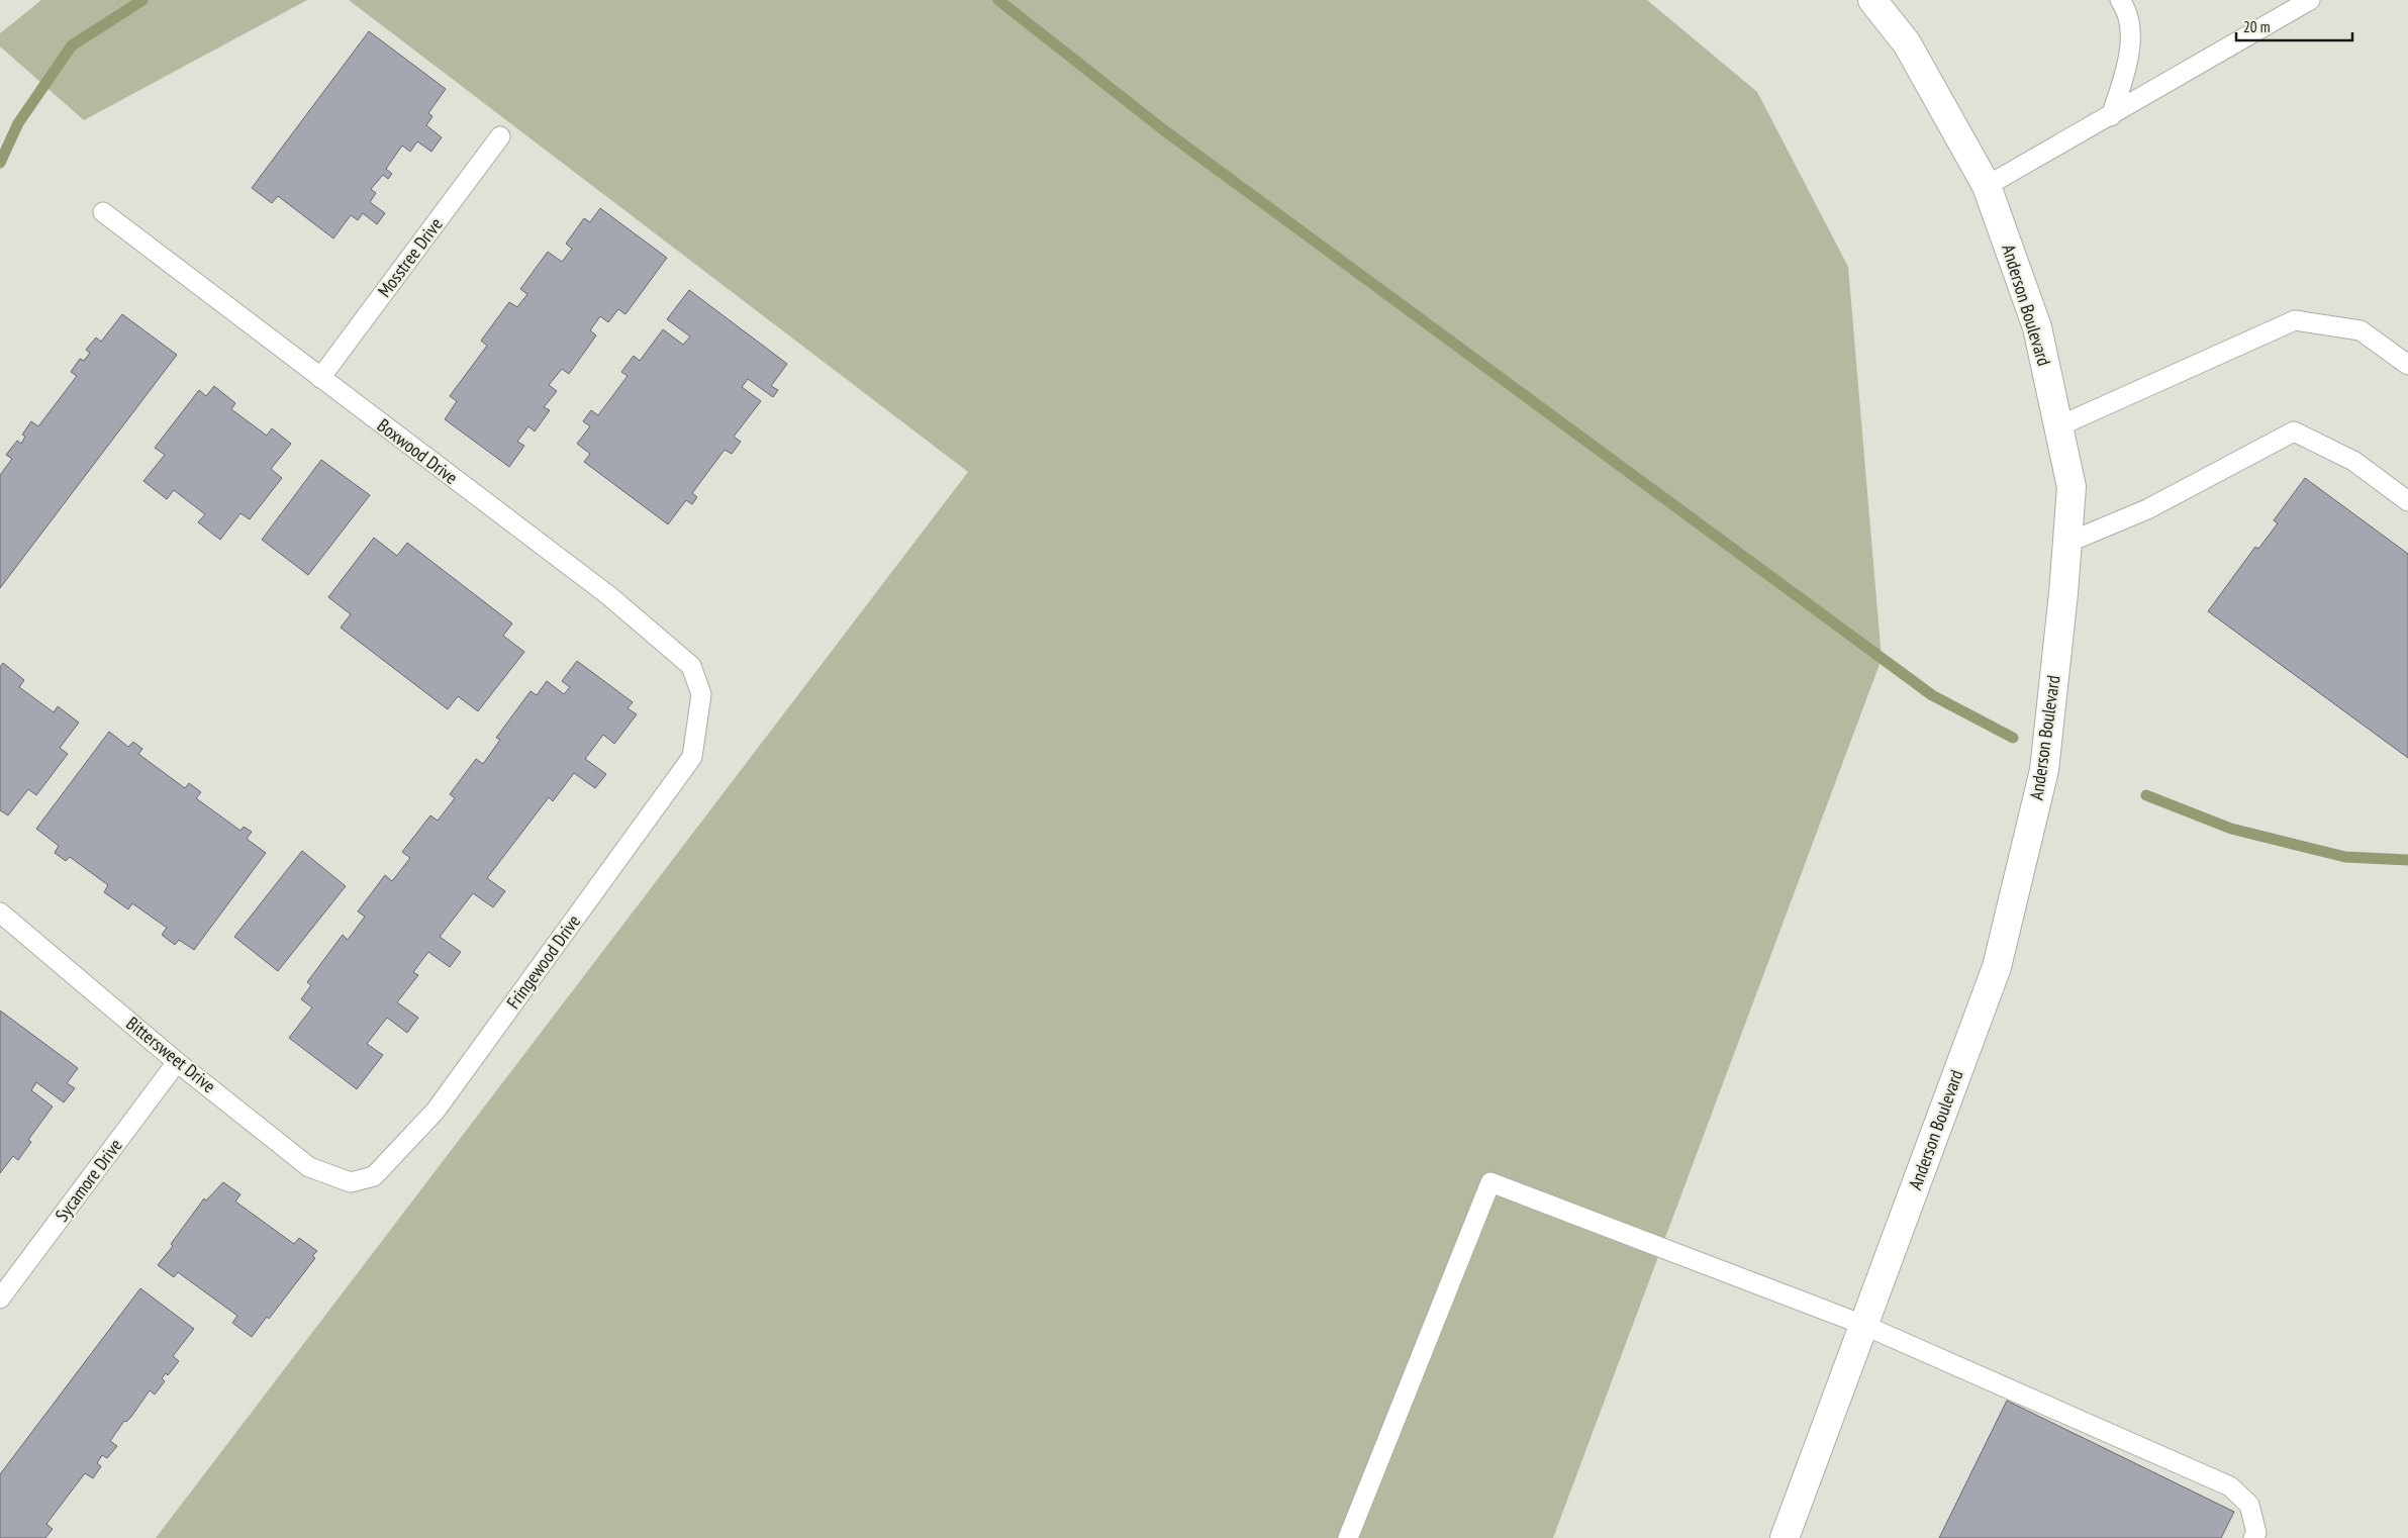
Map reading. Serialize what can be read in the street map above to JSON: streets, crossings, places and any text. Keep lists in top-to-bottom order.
{
  "streets": {
    "street": ["Anderson Boulevard"],
    "lane": [
      "Mosstree Drive",
      "Boxwood Drive",
      "Fringewood Drive",
      "Bittersweet Drive",
      "Sycamore Drive"
    ]
  },
  "crossings": [
    ["Mosstree Drive", "Boxwood Drive"],
    ["Boxwood Drive", "Fringewood Drive"],
    ["Fringewood Drive", "Bittersweet Drive"],
    ["Bittersweet Drive", "Sycamore Drive"]
  ],
  "scale_bar": "20 m"
}
